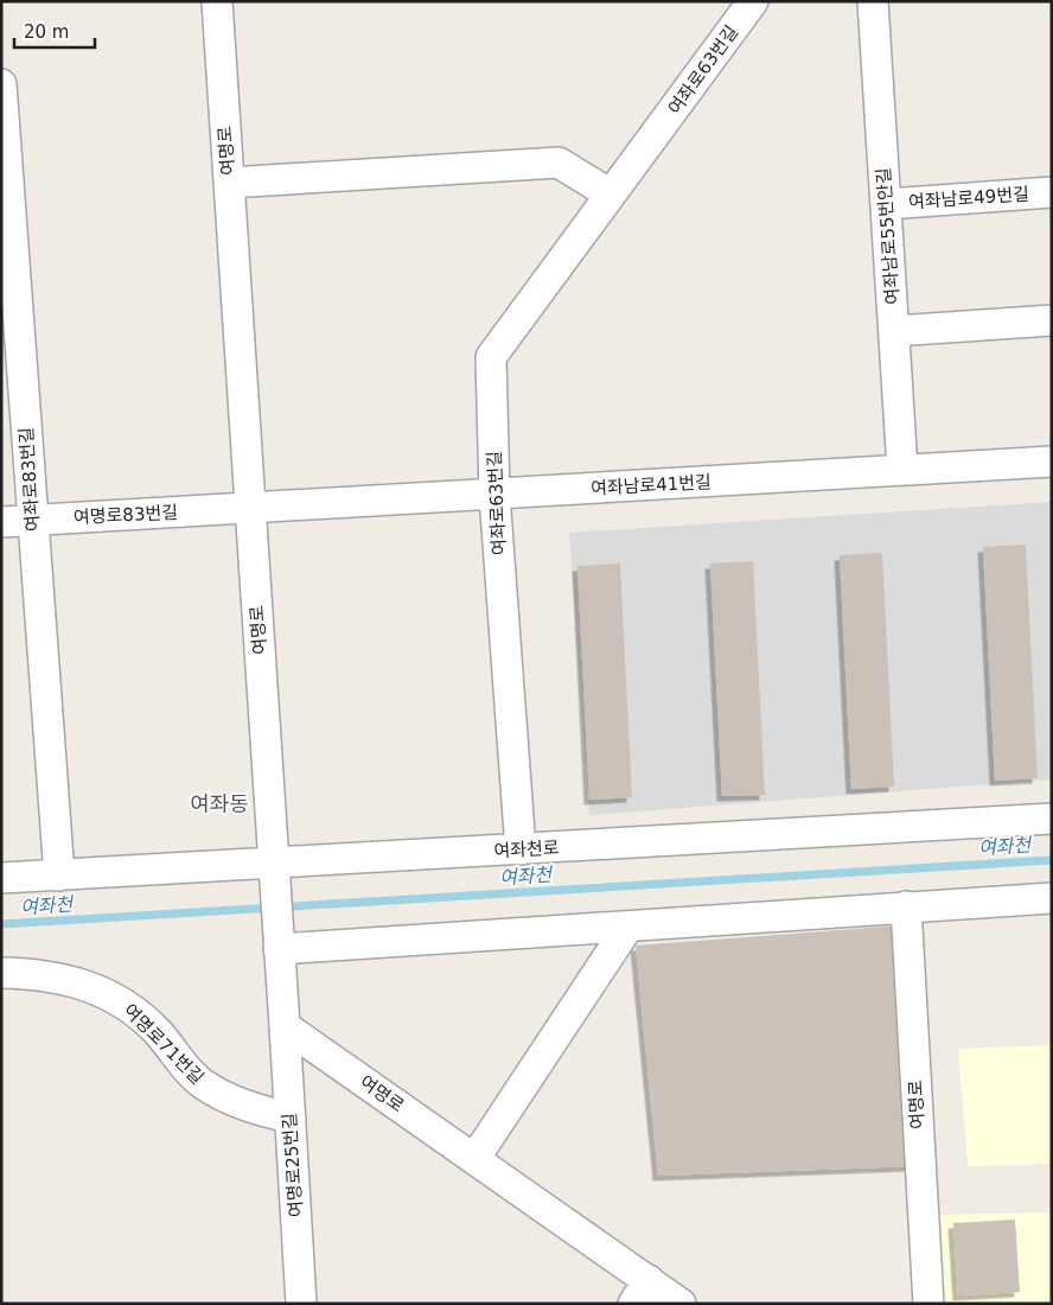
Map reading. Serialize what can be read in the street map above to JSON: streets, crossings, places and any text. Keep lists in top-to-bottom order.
{
  "streets": {
    "street": [
      "여좌로63번길",
      "여명로",
      "여좌남로49번길",
      "여좌남로55번안길",
      "여좌로83번길",
      "여좌남로41번길",
      "여명로83번길",
      "여좌천로",
      "여명로71번길",
      "여명로25번길"
    ]
  },
  "crossings": [
    ["여좌로63번길", "여좌남로41번길"],
    ["여좌로63번길", "여좌천로"],
    ["여명로", "여좌남로41번길"],
    ["여명로", "여명로83번길"],
    ["여명로", "여좌천로"],
    ["여명로", "여명로25번길"],
    ["여좌남로49번길", "여좌남로55번안길"],
    ["여좌남로55번안길", "여좌남로41번길"],
    ["여좌로83번길", "여명로83번길"],
    ["여좌로83번길", "여좌천로"],
    ["여좌남로41번길", "여명로83번길"],
    ["여명로71번길", "여명로25번길"]
  ],
  "districts": ["여좌동"],
  "water": ["여좌천"],
  "scale_bar": "20 m"
}
